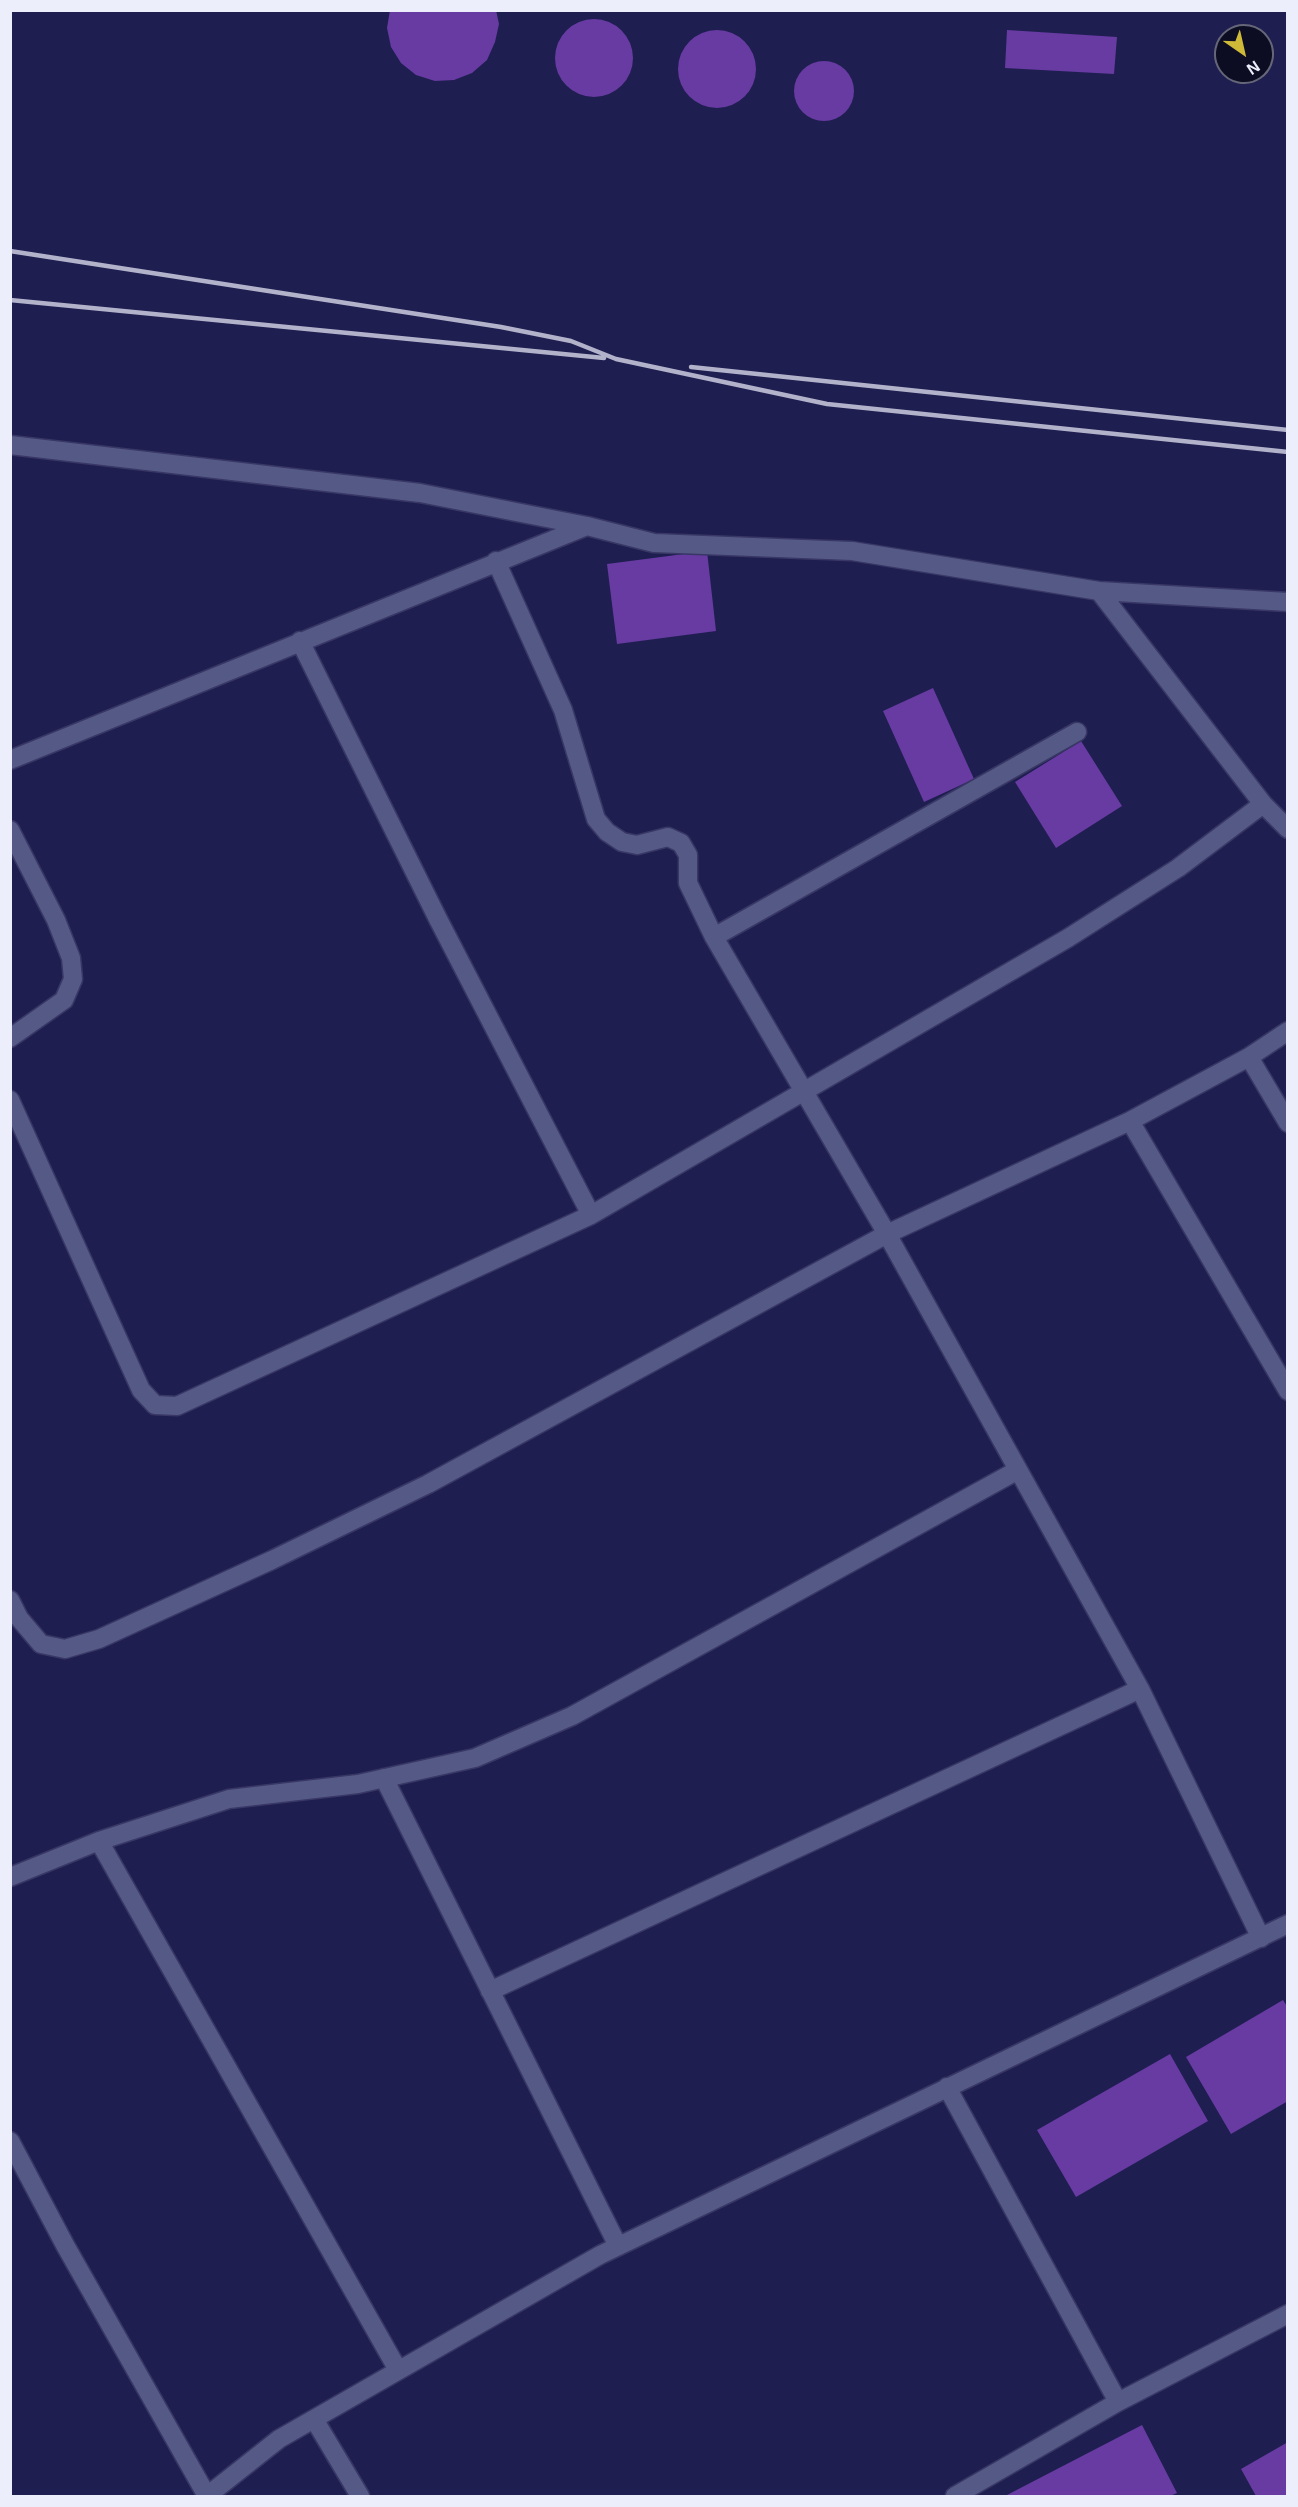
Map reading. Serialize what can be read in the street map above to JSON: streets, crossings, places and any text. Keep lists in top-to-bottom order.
{
  "north": "bottom right"
}
